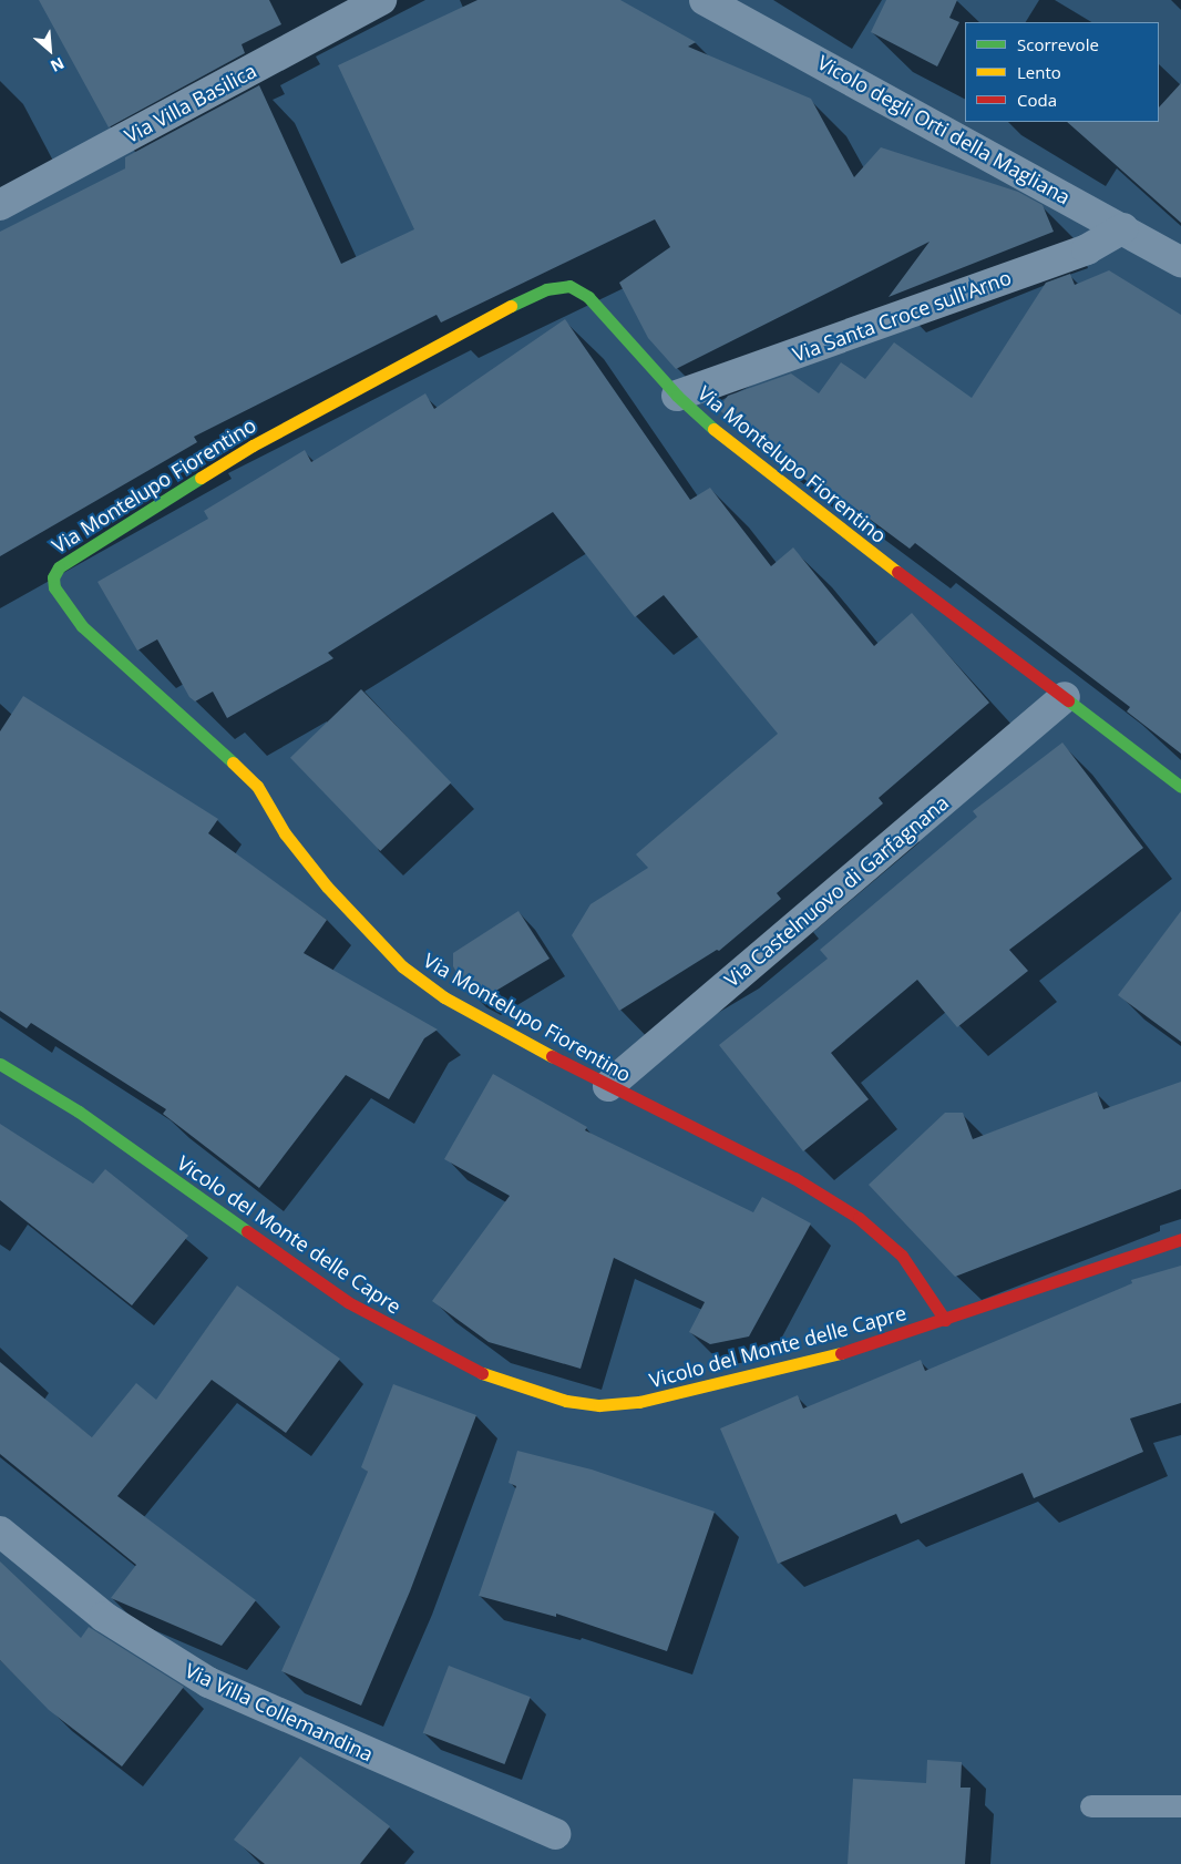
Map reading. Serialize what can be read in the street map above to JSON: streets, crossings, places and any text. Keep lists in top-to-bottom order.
{
  "streets": {
    "street": [
      "Via Villa Basilica",
      "Vicolo degli Orti della Magliana",
      "Via Santa Croce sull'Arno",
      "Via Montelupo Fiorentino",
      "Via Castelnuovo di Garfagnana",
      "Vicolo del Monte delle Capre",
      "Via Villa Collemandina"
    ]
  },
  "crossings": [
    ["Vicolo degli Orti della Magliana", "Via Santa Croce sull'Arno"],
    ["Via Santa Croce sull'Arno", "Via Montelupo Fiorentino"],
    ["Via Montelupo Fiorentino", "Via Castelnuovo di Garfagnana"],
    ["Via Montelupo Fiorentino", "Vicolo del Monte delle Capre"]
  ],
  "legend": ["Scorrevole", "Lento", "Coda"],
  "north": "bottom right"
}
